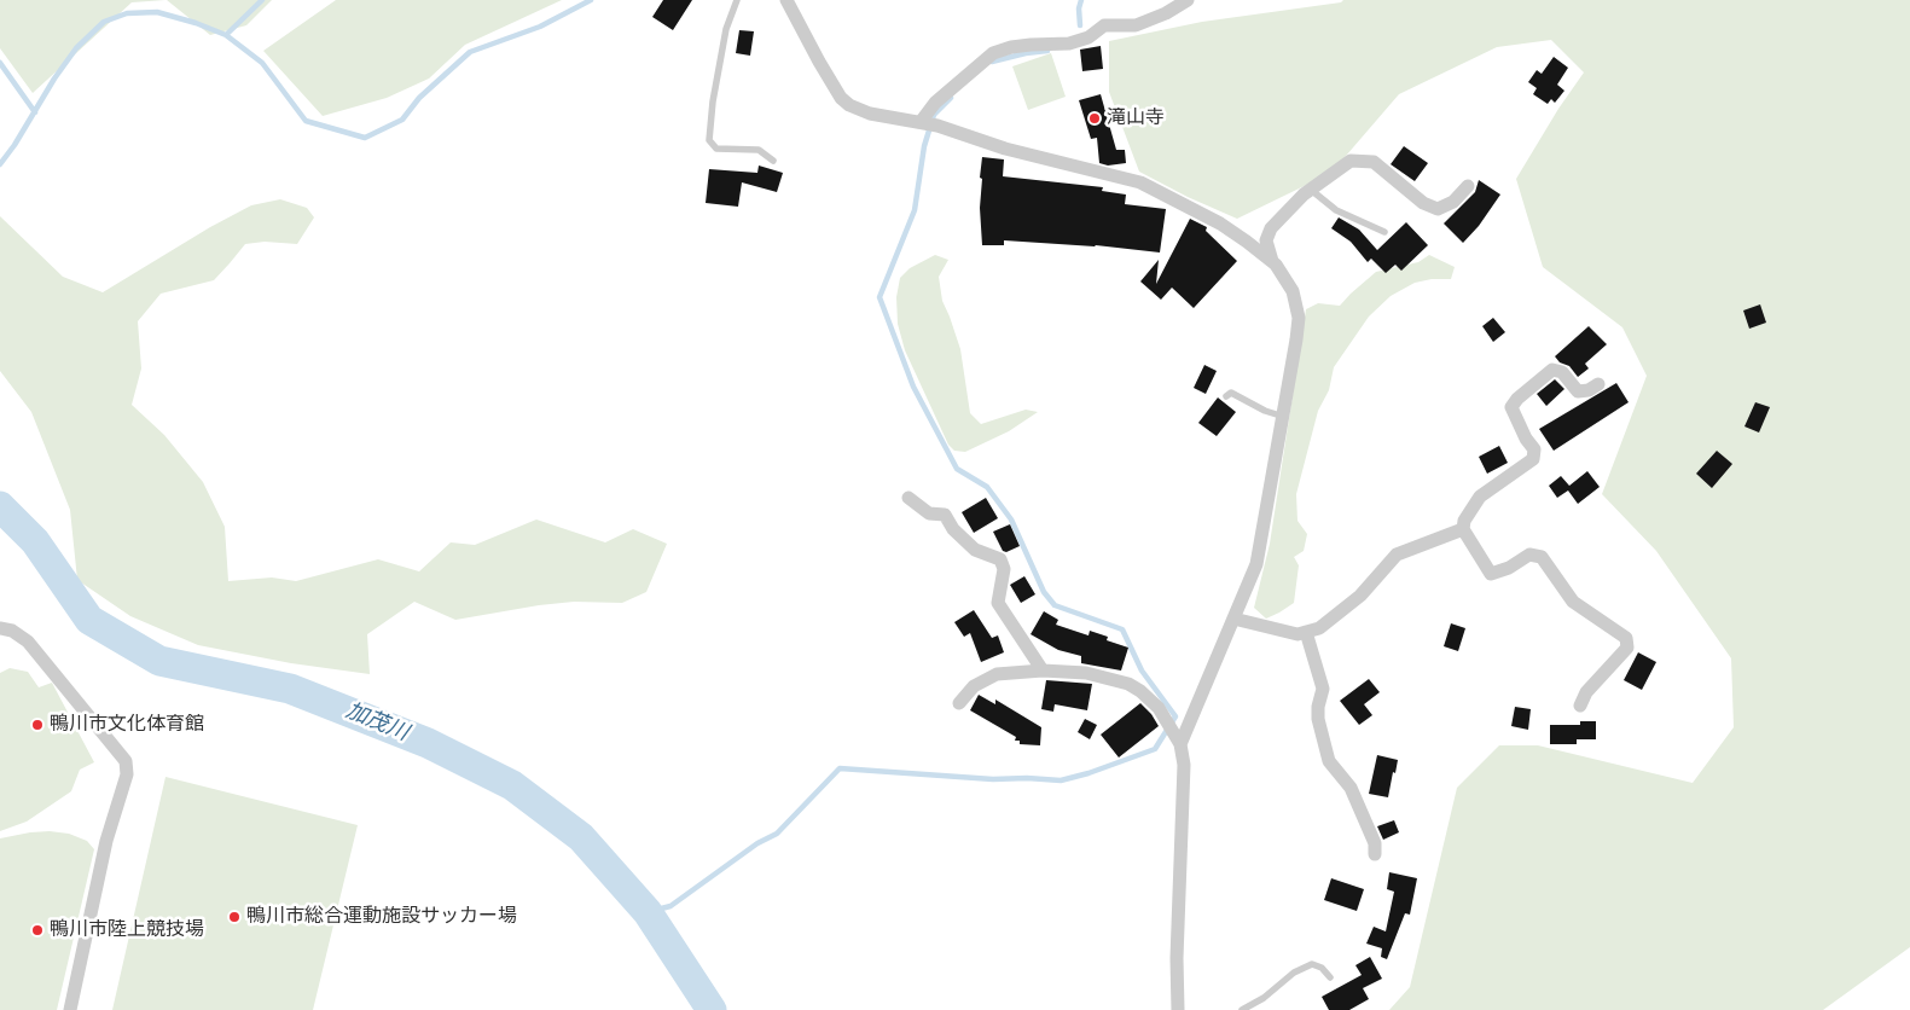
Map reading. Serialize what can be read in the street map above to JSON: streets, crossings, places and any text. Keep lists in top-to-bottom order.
{
  "water": ["加茂川"],
  "places": [
    "滝山寺",
    "鴨川市文化体育館",
    "鴨川市総合運動施設サッカー場",
    "鴨川市陸上競技場"
  ]
}
